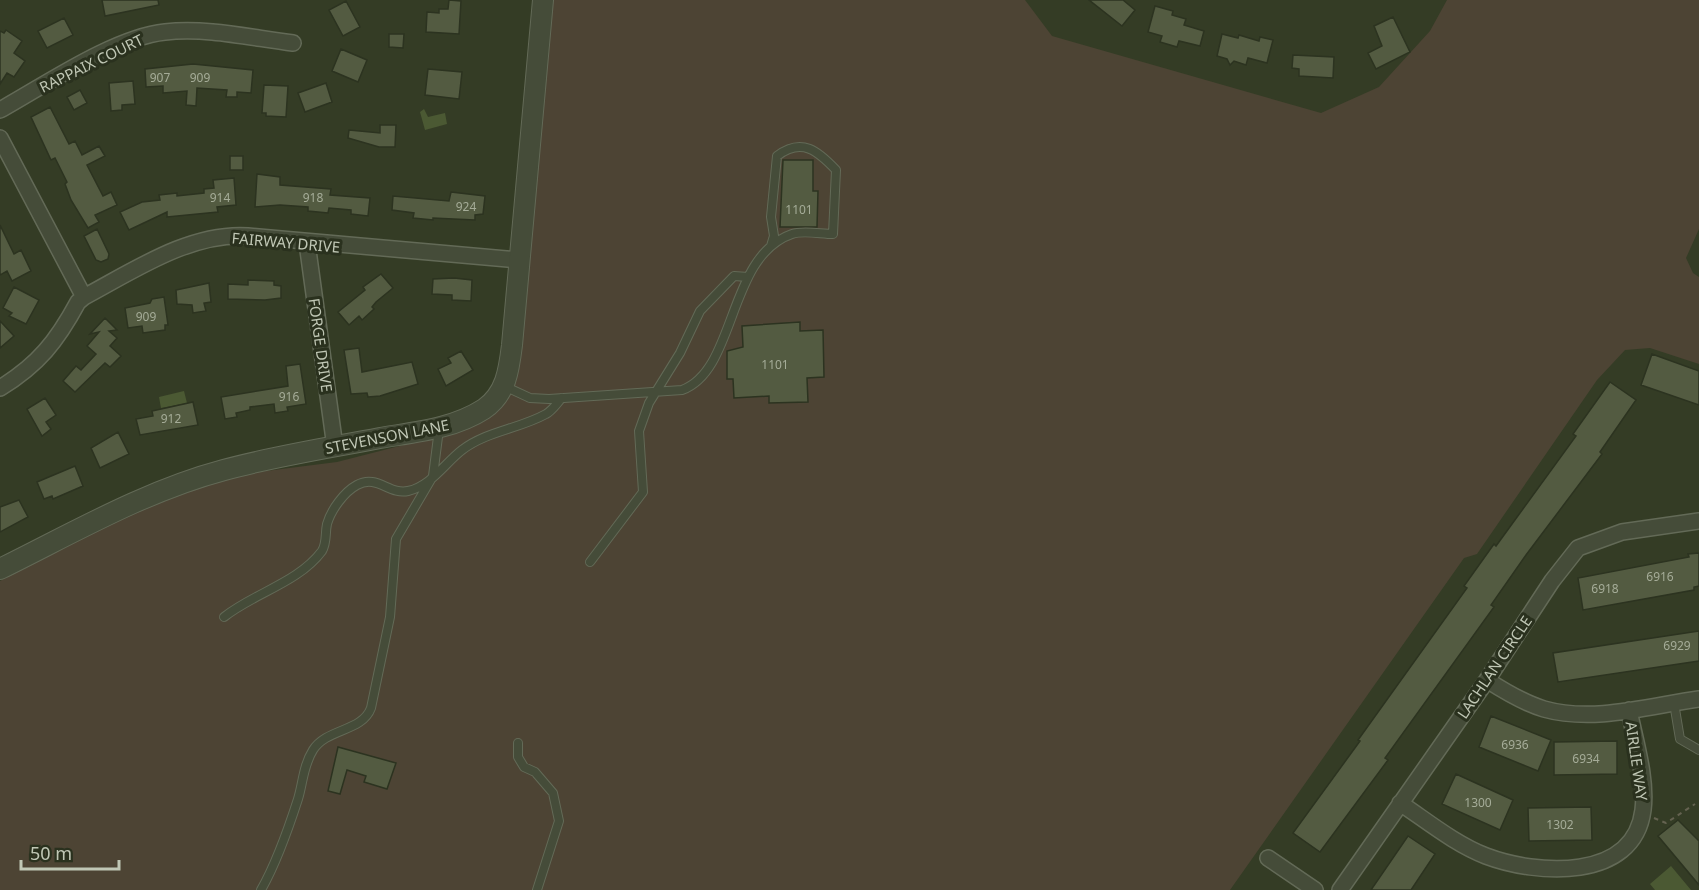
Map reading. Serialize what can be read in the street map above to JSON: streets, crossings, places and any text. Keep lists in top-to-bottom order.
{
  "streets": {
    "street": [
      "RAPPAIX COURT",
      "FAIRWAY DRIVE",
      "FORGE DRIVE",
      "STEVENSON LANE",
      "LACHLAN CIRCLE",
      "AIRLIE WAY"
    ]
  },
  "crossings": [
    ["FAIRWAY DRIVE", "FORGE DRIVE"],
    ["FORGE DRIVE", "STEVENSON LANE"],
    ["LACHLAN CIRCLE", "AIRLIE WAY"]
  ],
  "house_numbers": [
    "907",
    "909",
    "914",
    "918",
    "924",
    "1101",
    "909",
    "1101",
    "916",
    "912",
    "6916",
    "6918",
    "6929",
    "6936",
    "6934",
    "1300",
    "1302"
  ],
  "scale_bar": "50 m"
}
